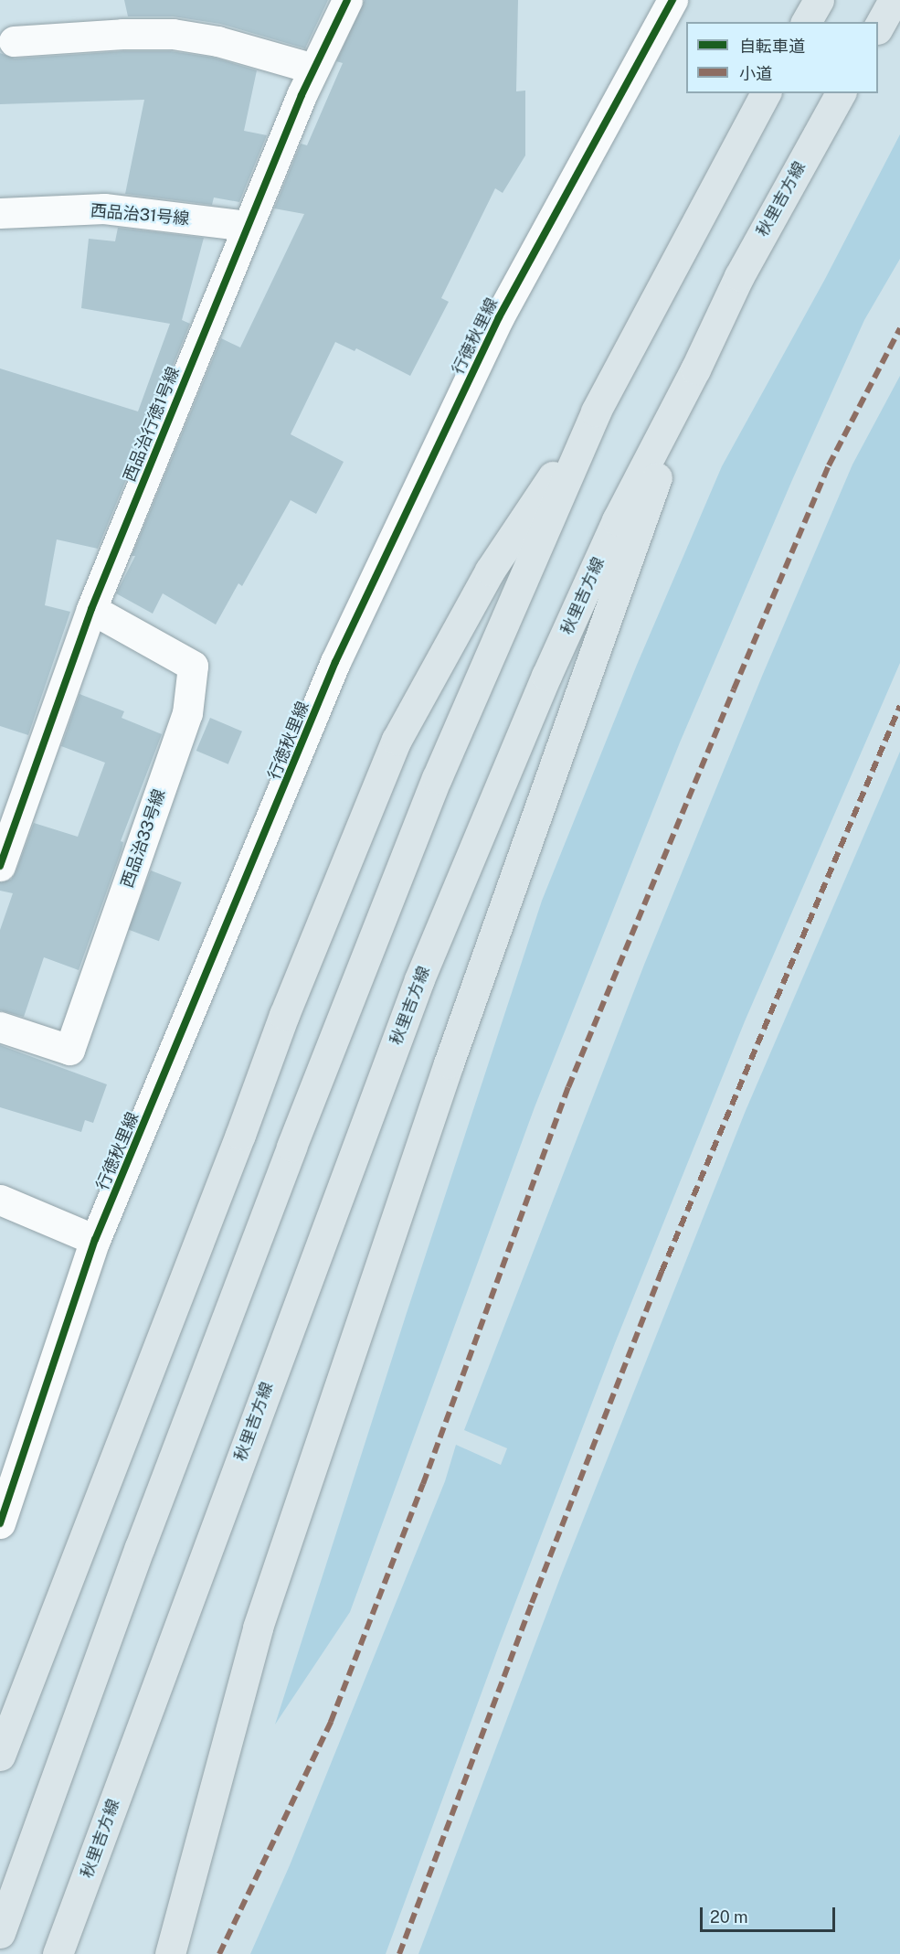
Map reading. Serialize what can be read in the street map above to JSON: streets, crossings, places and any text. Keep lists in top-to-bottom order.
{
  "streets": {
    "main road": ["秋里吉方線"],
    "street": [
      "西品治31号線",
      "行徳秋里線",
      "西品治行徳1号線",
      "西品治33号線"
    ]
  },
  "crossings": [
    ["西品治31号線", "西品治行徳1号線"],
    ["西品治行徳1号線", "西品治33号線"]
  ],
  "legend": ["自転車道", "小道"],
  "scale_bar": "20 m"
}
